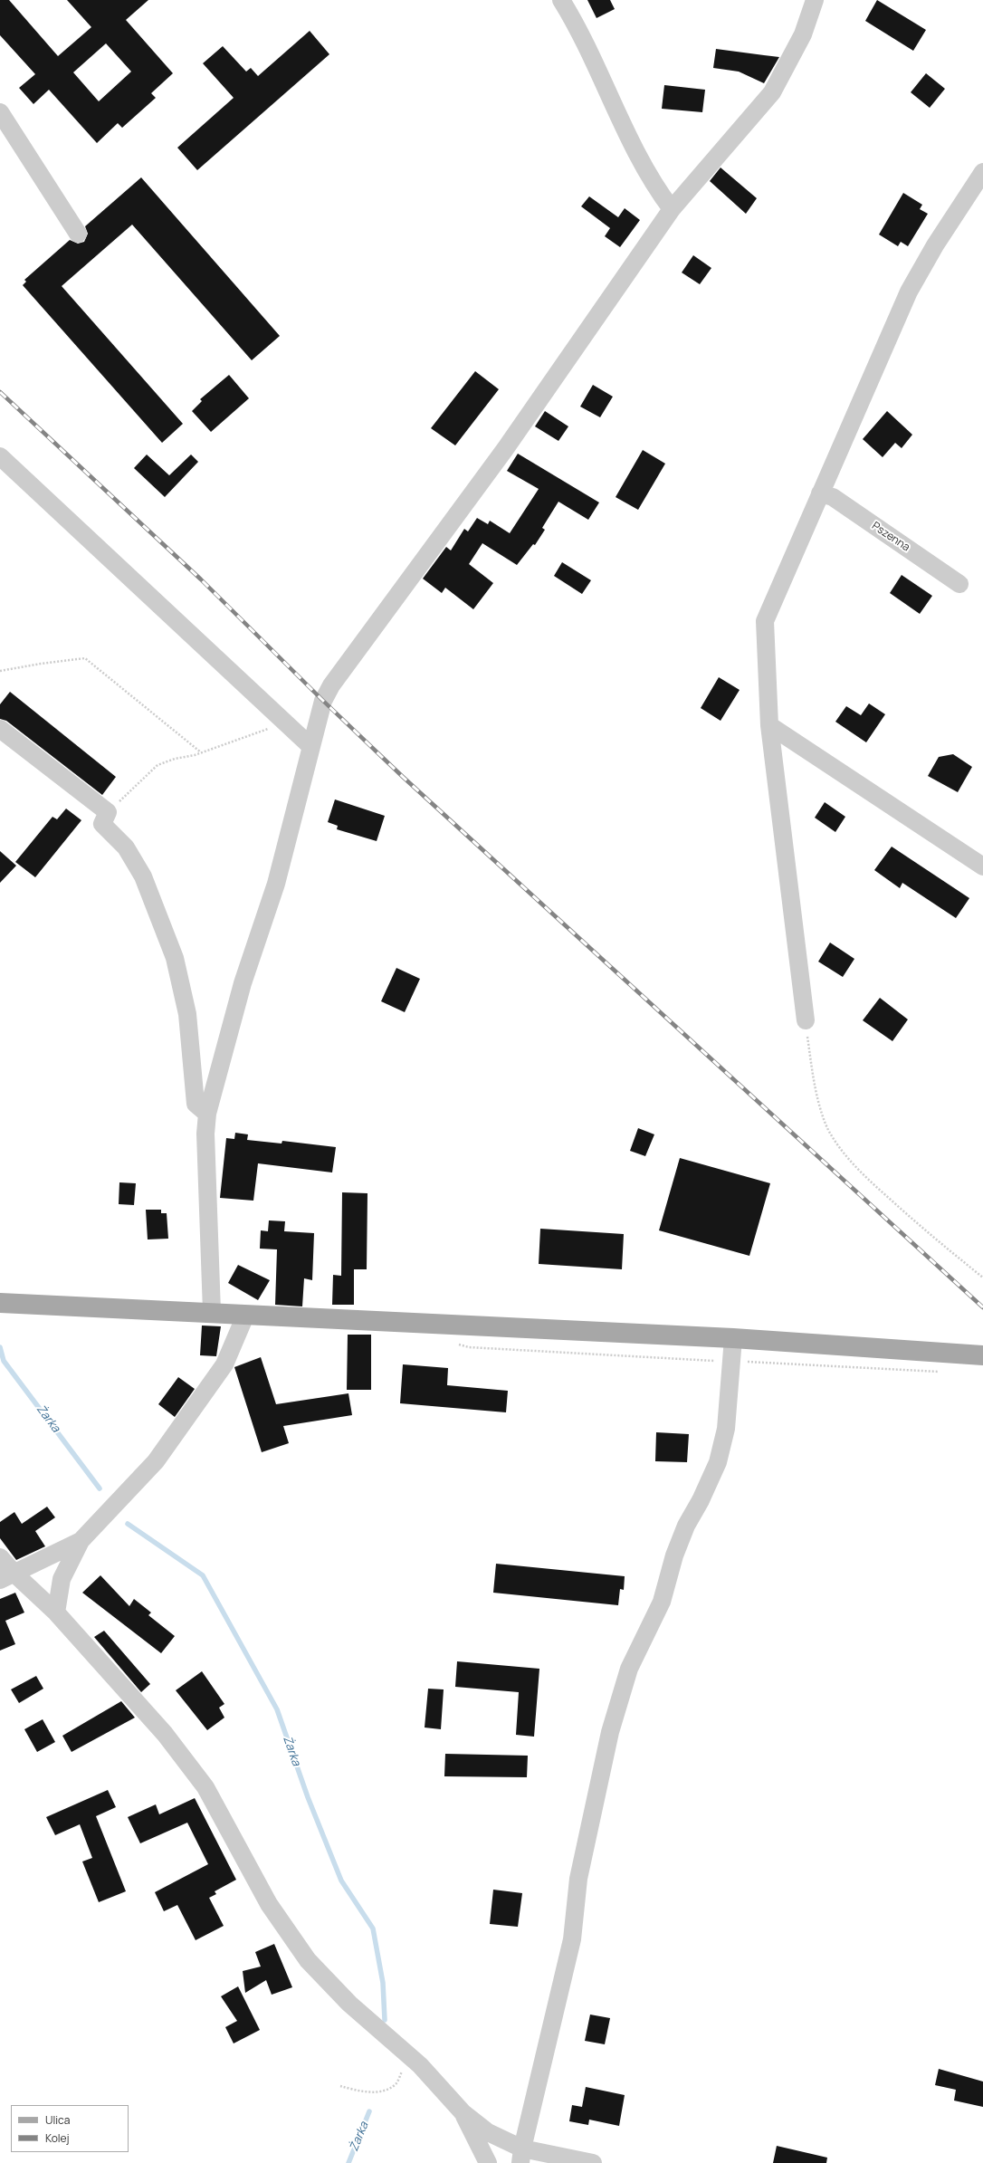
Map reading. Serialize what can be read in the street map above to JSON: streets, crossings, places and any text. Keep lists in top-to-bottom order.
{
  "streets": {
    "street": ["Pszenna"]
  },
  "water": ["Żarka"],
  "legend": ["Ulica", "Kolej"]
}
